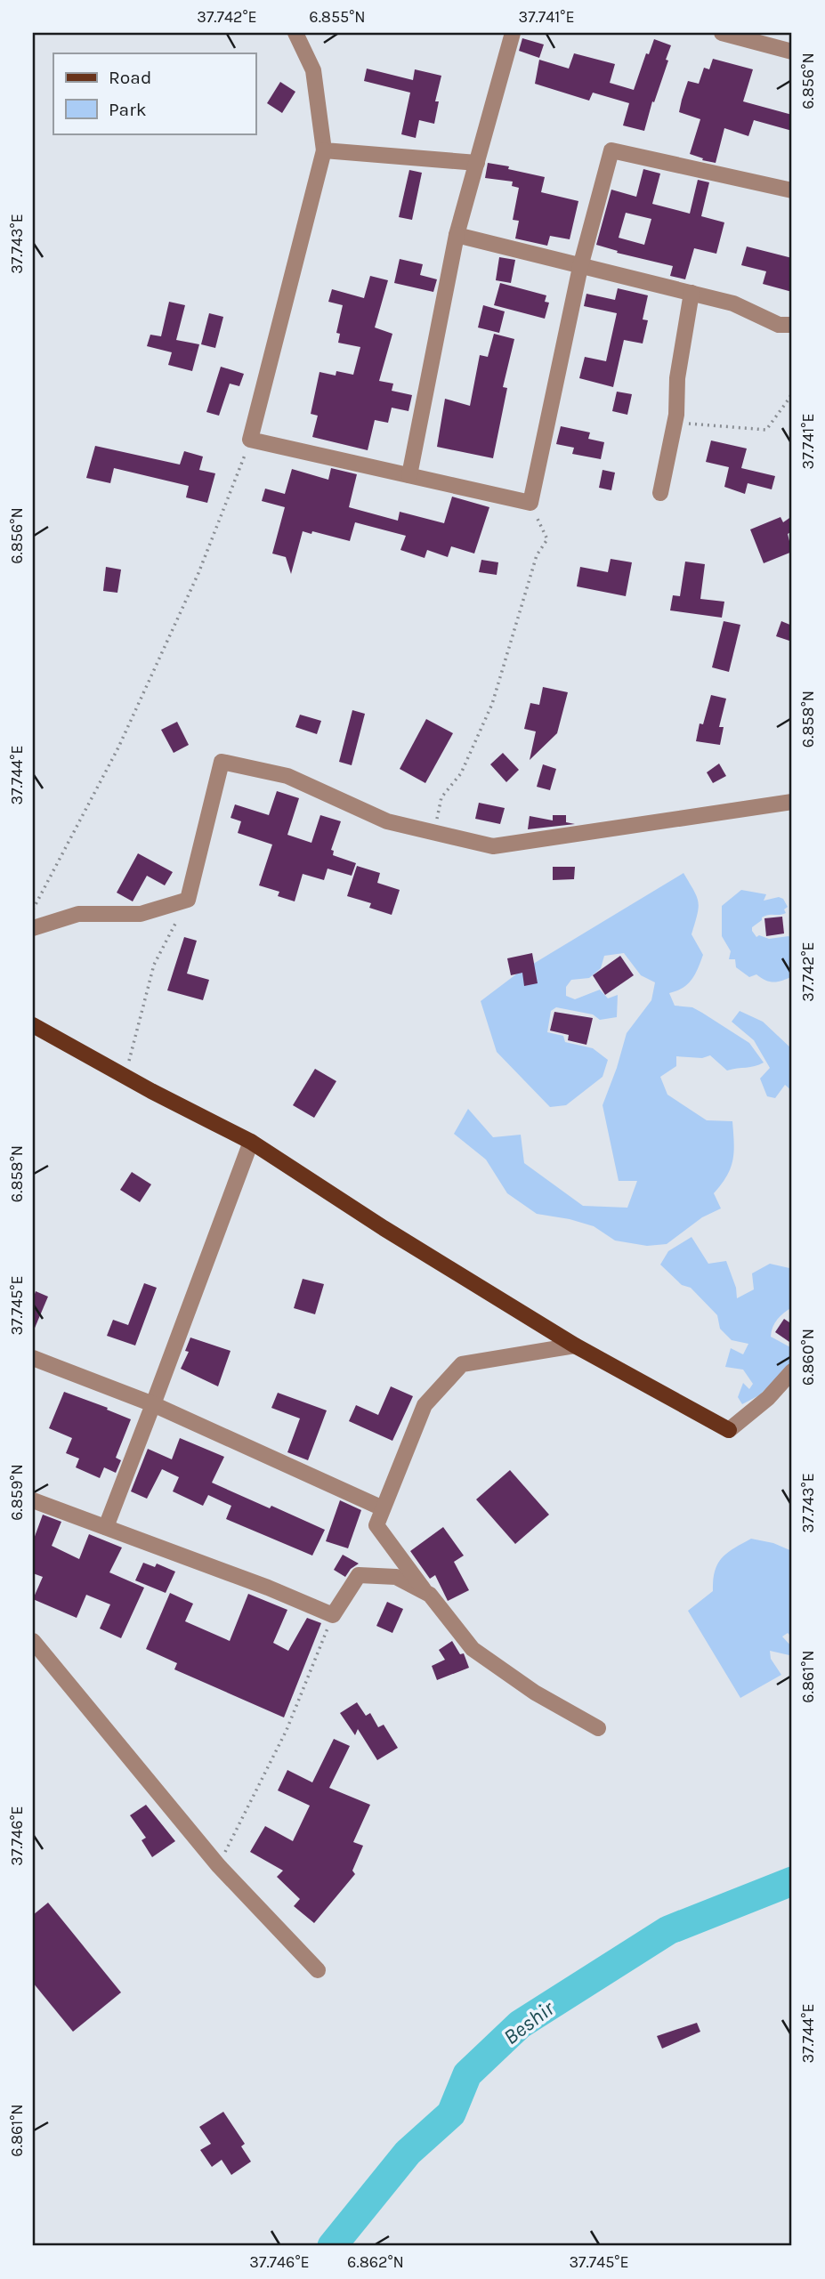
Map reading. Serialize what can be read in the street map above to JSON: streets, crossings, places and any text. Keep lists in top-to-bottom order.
{
  "water": ["Beshir"],
  "legend": ["Road", "Park"],
  "coordinates": [
    "37.742°E",
    "6.855°N",
    "37.741°E",
    "6.856°N",
    "37.743°E",
    "6.858°N",
    "37.744°E",
    "37.745°E",
    "6.860°N",
    "6.859°N",
    "6.861°N",
    "37.746°E",
    "6.862°N"
  ]
}
